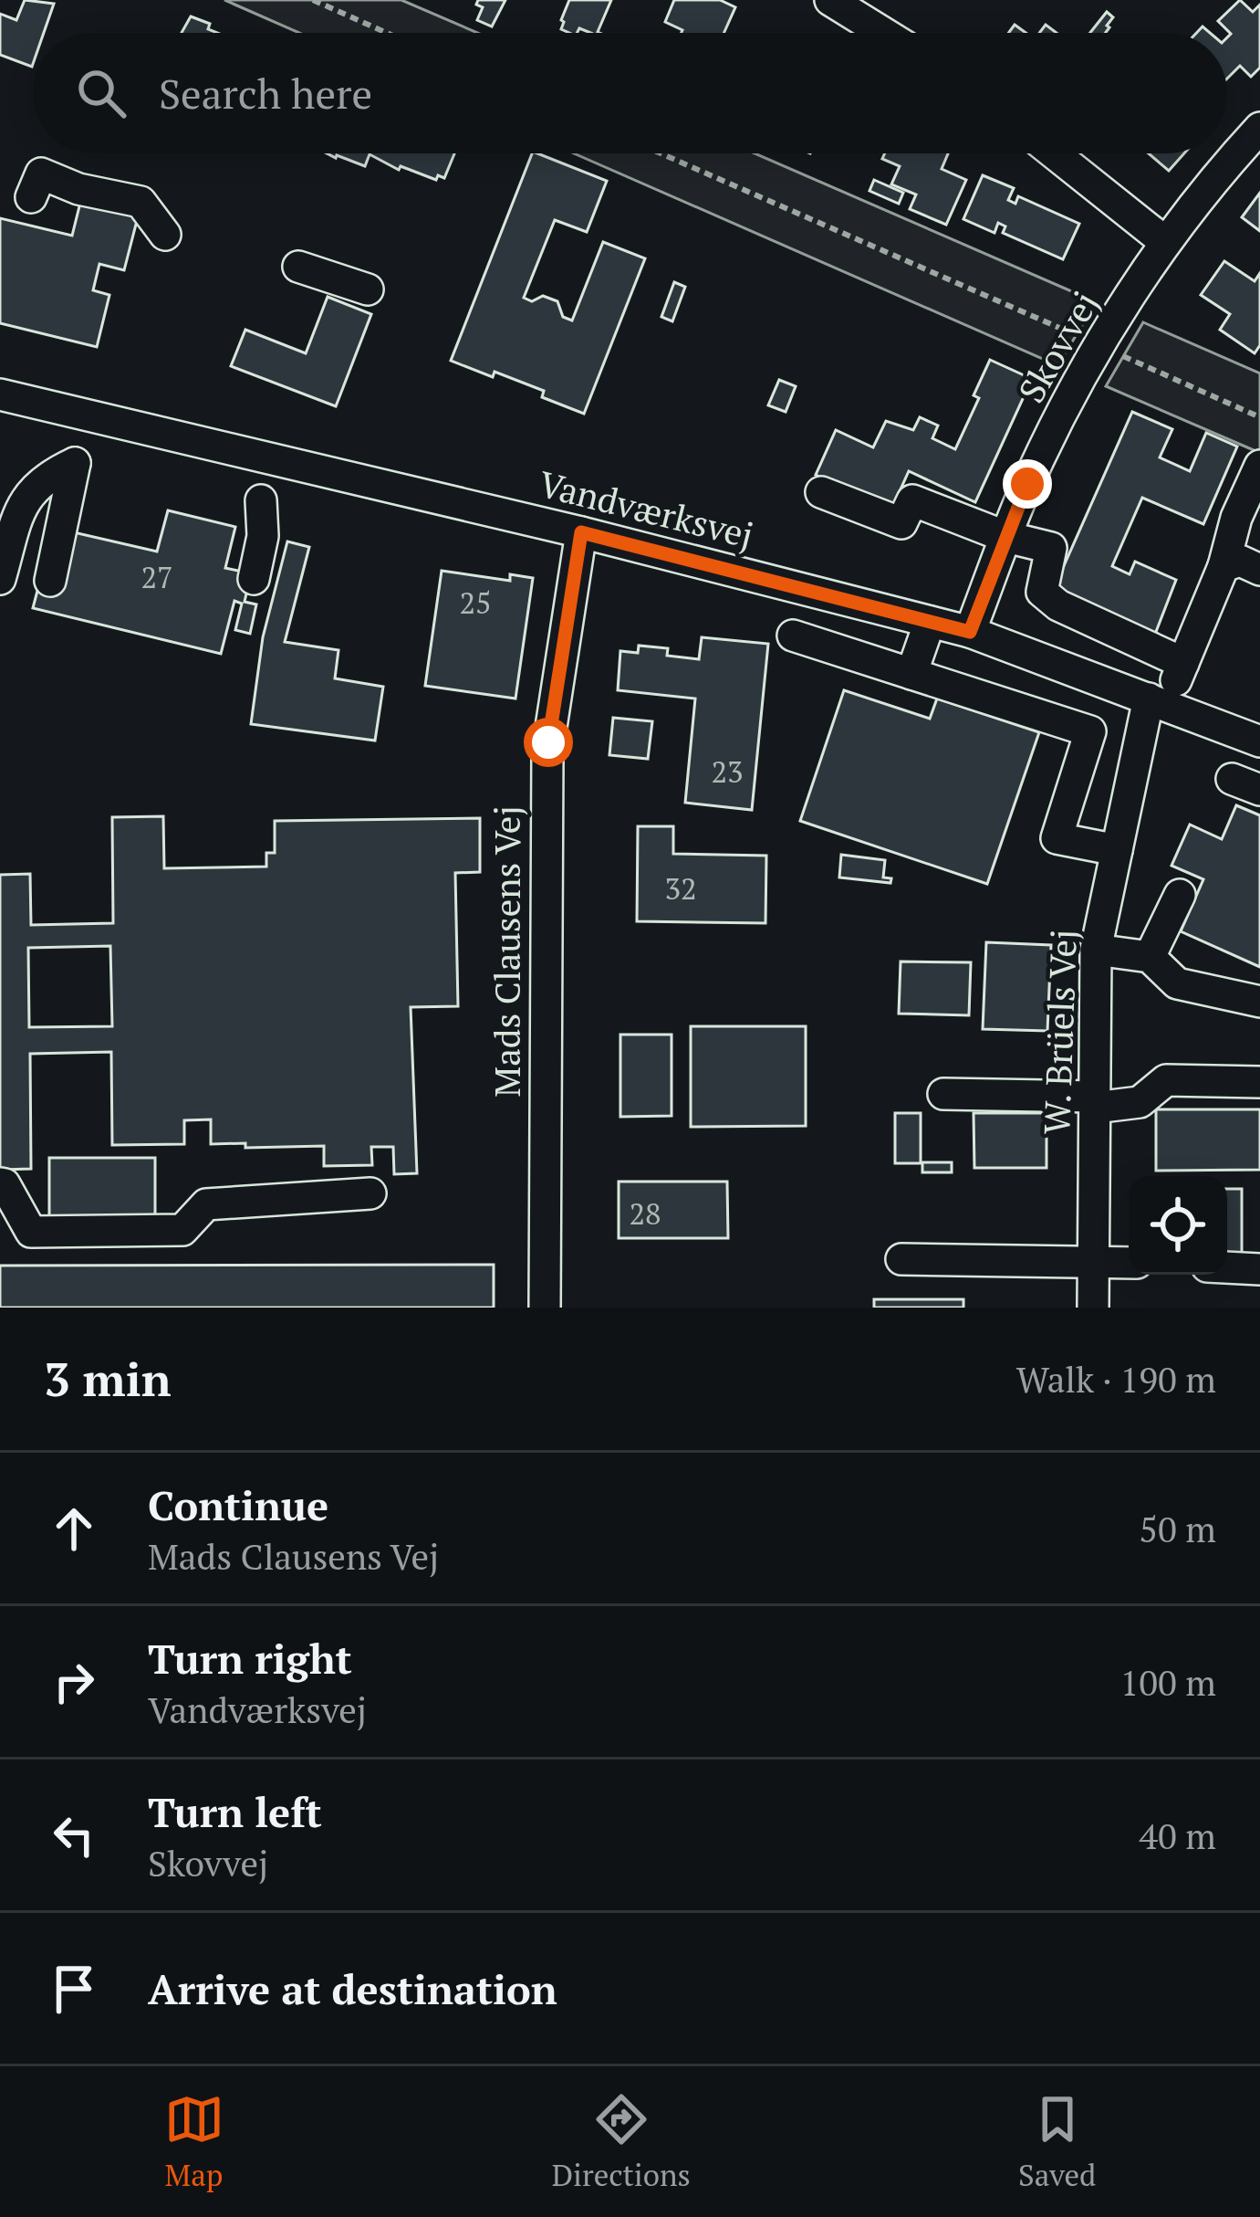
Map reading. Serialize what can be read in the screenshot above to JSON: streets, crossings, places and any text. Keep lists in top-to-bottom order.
{
  "streets": {
    "street": [
      "Skovvej",
      "Vandværksvej",
      "Mads Clausens Vej",
      "W. Brüels Vej"
    ]
  },
  "crossings": [
    ["Skovvej", "Vandværksvej"],
    ["Vandværksvej", "Mads Clausens Vej"],
    ["Vandværksvej", "W. Brüels Vej"]
  ],
  "house_numbers": [
    "27",
    "25",
    "23",
    "32",
    "28"
  ],
  "page": {
    "search": "Search here",
    "heading": ["3 min", "Walk · 190 m"],
    "list": [
      ["Continue", "Mads Clausens Vej", "50 m"],
      ["Turn right", "Vandværksvej", "100 m"],
      ["Turn left", "Skovvej", "40 m"],
      "Arrive at destination"
    ],
    "nav": ["Map", "Directions", "Saved"]
  }
}
